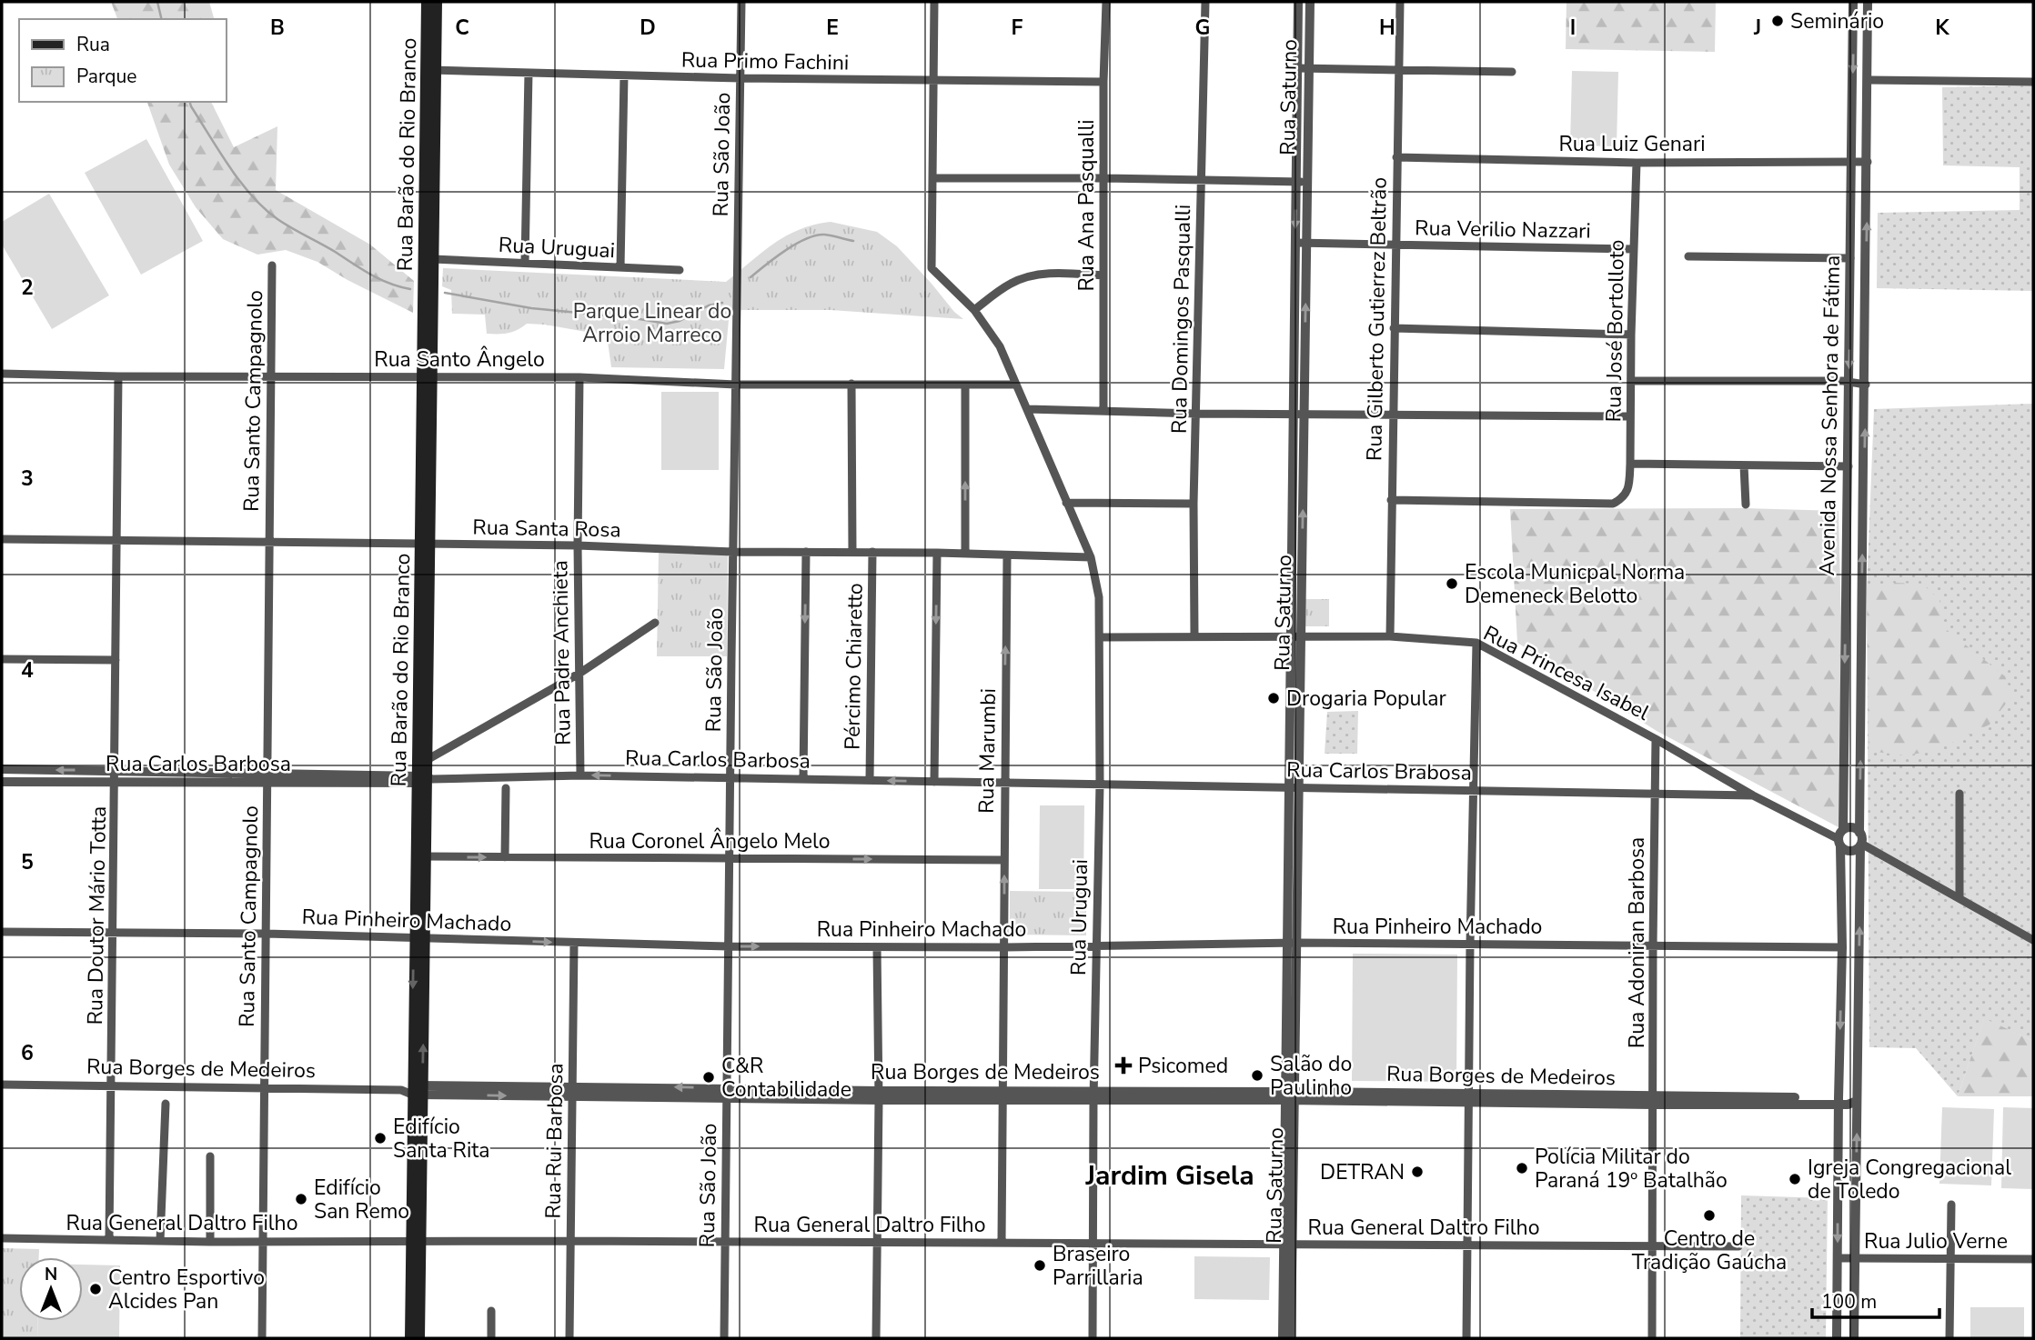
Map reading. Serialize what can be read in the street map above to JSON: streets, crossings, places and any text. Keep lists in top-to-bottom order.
{
  "streets": {
    "main road": ["Rua Barão do Rio Branco"],
    "street": [
      "Rua Primo Fachini",
      "Rua Saturno",
      "Rua Luiz Genari",
      "Rua São João",
      "Rua Ana Pasqualli",
      "Rua Verilio Nazzari",
      "Rua Uruguai",
      "Rua Domingos Pasqualli",
      "Rua Gilberto Gutierrez Beltrão",
      "Rua José Bortolloto",
      "Rua Santo Ângelo",
      "Rua Santo Campagnolo",
      "Avenida Nossa Senhora de Fátima",
      "Rua Santa Rosa",
      "Rua Padre Anchieta",
      "Pércimo Chiaretto",
      "Rua Princesa Isabel",
      "Rua Marumbi",
      "Rua Carlos Barbosa",
      "Rua Carlos Brabosa",
      "Rua Coronel Ângelo Melo",
      "Rua Doutor Mário Totta",
      "Rua Pinheiro Machado",
      "Rua Adoniran Barbosa",
      "Rua Borges de Medeiros",
      "Rua Rui Barbosa",
      "Rua General Daltro Filho",
      "Rua Julio Verne"
    ]
  },
  "crossings": [
    ["Rua Primo Fachini", "Rua Barão do Rio Branco"],
    ["Rua Primo Fachini", "Rua São João"],
    ["Rua Primo Fachini", "Rua Ana Pasqualli"],
    ["Rua Saturno", "Rua Verilio Nazzari"],
    ["Rua Saturno", "Rua Princesa Isabel"],
    ["Rua Saturno", "Rua Carlos Brabosa"],
    ["Rua Saturno", "Rua Pinheiro Machado"],
    ["Rua Saturno", "Rua Borges de Medeiros"],
    ["Rua Saturno", "Rua General Daltro Filho"],
    ["Rua Luiz Genari", "Rua Gilberto Gutierrez Beltrão"],
    ["Rua Luiz Genari", "Rua José Bortolloto"],
    ["Rua Luiz Genari", "Avenida Nossa Senhora de Fátima"],
    ["Rua Barão do Rio Branco", "Rua Uruguai"],
    ["Rua Barão do Rio Branco", "Rua Santo Ângelo"],
    ["Rua Barão do Rio Branco", "Rua Santa Rosa"],
    ["Rua Barão do Rio Branco", "Rua Carlos Barbosa"],
    ["Rua Barão do Rio Branco", "Rua Coronel Ângelo Melo"],
    ["Rua Barão do Rio Branco", "Rua Pinheiro Machado"],
    ["Rua Barão do Rio Branco", "Rua Borges de Medeiros"],
    ["Rua Barão do Rio Branco", "Rua General Daltro Filho"],
    ["Rua São João", "Rua Santo Ângelo"],
    ["Rua São João", "Rua Santa Rosa"],
    ["Rua São João", "Rua Carlos Barbosa"],
    ["Rua São João", "Rua Coronel Ângelo Melo"],
    ["Rua São João", "Rua Pinheiro Machado"],
    ["Rua São João", "Rua Borges de Medeiros"],
    ["Rua São João", "Rua General Daltro Filho"],
    ["Rua Verilio Nazzari", "Rua Gilberto Gutierrez Beltrão"],
    ["Rua Verilio Nazzari", "Rua José Bortolloto"],
    ["Rua Uruguai", "Rua Santo Ângelo"],
    ["Rua Uruguai", "Rua Santa Rosa"],
    ["Rua Uruguai", "Rua Princesa Isabel"],
    ["Rua Uruguai", "Rua Carlos Brabosa"],
    ["Rua Uruguai", "Rua Pinheiro Machado"],
    ["Rua Uruguai", "Rua Borges de Medeiros"],
    ["Rua Uruguai", "Rua General Daltro Filho"],
    ["Rua Domingos Pasqualli", "Rua Princesa Isabel"],
    ["Rua Gilberto Gutierrez Beltrão", "Rua José Bortolloto"],
    ["Rua Gilberto Gutierrez Beltrão", "Rua Princesa Isabel"],
    ["Rua Santo Ângelo", "Rua Santo Campagnolo"],
    ["Rua Santo Ângelo", "Rua Padre Anchieta"],
    ["Rua Santo Campagnolo", "Rua Santa Rosa"],
    ["Rua Santo Campagnolo", "Rua Carlos Barbosa"],
    ["Rua Santo Campagnolo", "Rua Pinheiro Machado"],
    ["Rua Santo Campagnolo", "Rua Borges de Medeiros"],
    ["Rua Santo Campagnolo", "Rua General Daltro Filho"],
    ["Avenida Nossa Senhora de Fátima", "Rua Princesa Isabel"],
    ["Avenida Nossa Senhora de Fátima", "Rua Pinheiro Machado"],
    ["Avenida Nossa Senhora de Fátima", "Rua Borges de Medeiros"],
    ["Avenida Nossa Senhora de Fátima", "Rua Julio Verne"],
    ["Rua Santa Rosa", "Rua Padre Anchieta"],
    ["Rua Santa Rosa", "Pércimo Chiaretto"],
    ["Rua Santa Rosa", "Rua Marumbi"],
    ["Rua Padre Anchieta", "Rua Carlos Barbosa"],
    ["Pércimo Chiaretto", "Rua Carlos Barbosa"],
    ["Rua Princesa Isabel", "Rua Carlos Brabosa"],
    ["Rua Princesa Isabel", "Rua Adoniran Barbosa"],
    ["Rua Marumbi", "Rua Carlos Barbosa"],
    ["Rua Marumbi", "Rua Carlos Brabosa"],
    ["Rua Marumbi", "Rua Coronel Ângelo Melo"],
    ["Rua Marumbi", "Rua Pinheiro Machado"],
    ["Rua Marumbi", "Rua Borges de Medeiros"],
    ["Rua Marumbi", "Rua General Daltro Filho"],
    ["Rua Carlos Barbosa", "Rua Carlos Brabosa"],
    ["Rua Carlos Barbosa", "Rua Doutor Mário Totta"],
    ["Rua Carlos Brabosa", "Rua Adoniran Barbosa"],
    ["Rua Doutor Mário Totta", "Rua Pinheiro Machado"],
    ["Rua Doutor Mário Totta", "Rua Borges de Medeiros"],
    ["Rua Doutor Mário Totta", "Rua General Daltro Filho"],
    ["Rua Pinheiro Machado", "Rua Adoniran Barbosa"],
    ["Rua Pinheiro Machado", "Rua Rui Barbosa"],
    ["Rua Adoniran Barbosa", "Rua Borges de Medeiros"],
    ["Rua Adoniran Barbosa", "Rua General Daltro Filho"],
    ["Rua Borges de Medeiros", "Rua Rui Barbosa"],
    ["Rua Rui Barbosa", "Rua General Daltro Filho"]
  ],
  "one_way": ["Rua Coronel Ângelo Melo"],
  "districts": ["Jardim Gisela"],
  "parks": ["Parque Linear do Arroio Marreco"],
  "places": {
    "other": [
      "Seminário",
      "Escola Municpal Norma Demeneck Belotto",
      "Drogaria Popular",
      "Salão do Paulinho",
      "C&R Contabilidade",
      "Edifício Santa Rita",
      "Polícia Militar do Paraná 19º Batalhão",
      "DETRAN",
      "Igreja Congregacional de Toledo",
      "Edifício San Remo",
      "Centro de Tradição Gaúcha",
      "Braseiro Parrillaria",
      "Centro Esportivo Alcides Pan"
    ],
    "health": ["Psicomed"]
  },
  "legend": ["Rua", "Parque"],
  "scale_bar": "100 m",
  "north": "top",
  "grid": {
    "columns": [
      "B",
      "C",
      "D",
      "E",
      "F",
      "G",
      "H",
      "I",
      "J",
      "K"
    ],
    "rows": [
      "2",
      "3",
      "4",
      "5",
      "6"
    ]
  }
}
